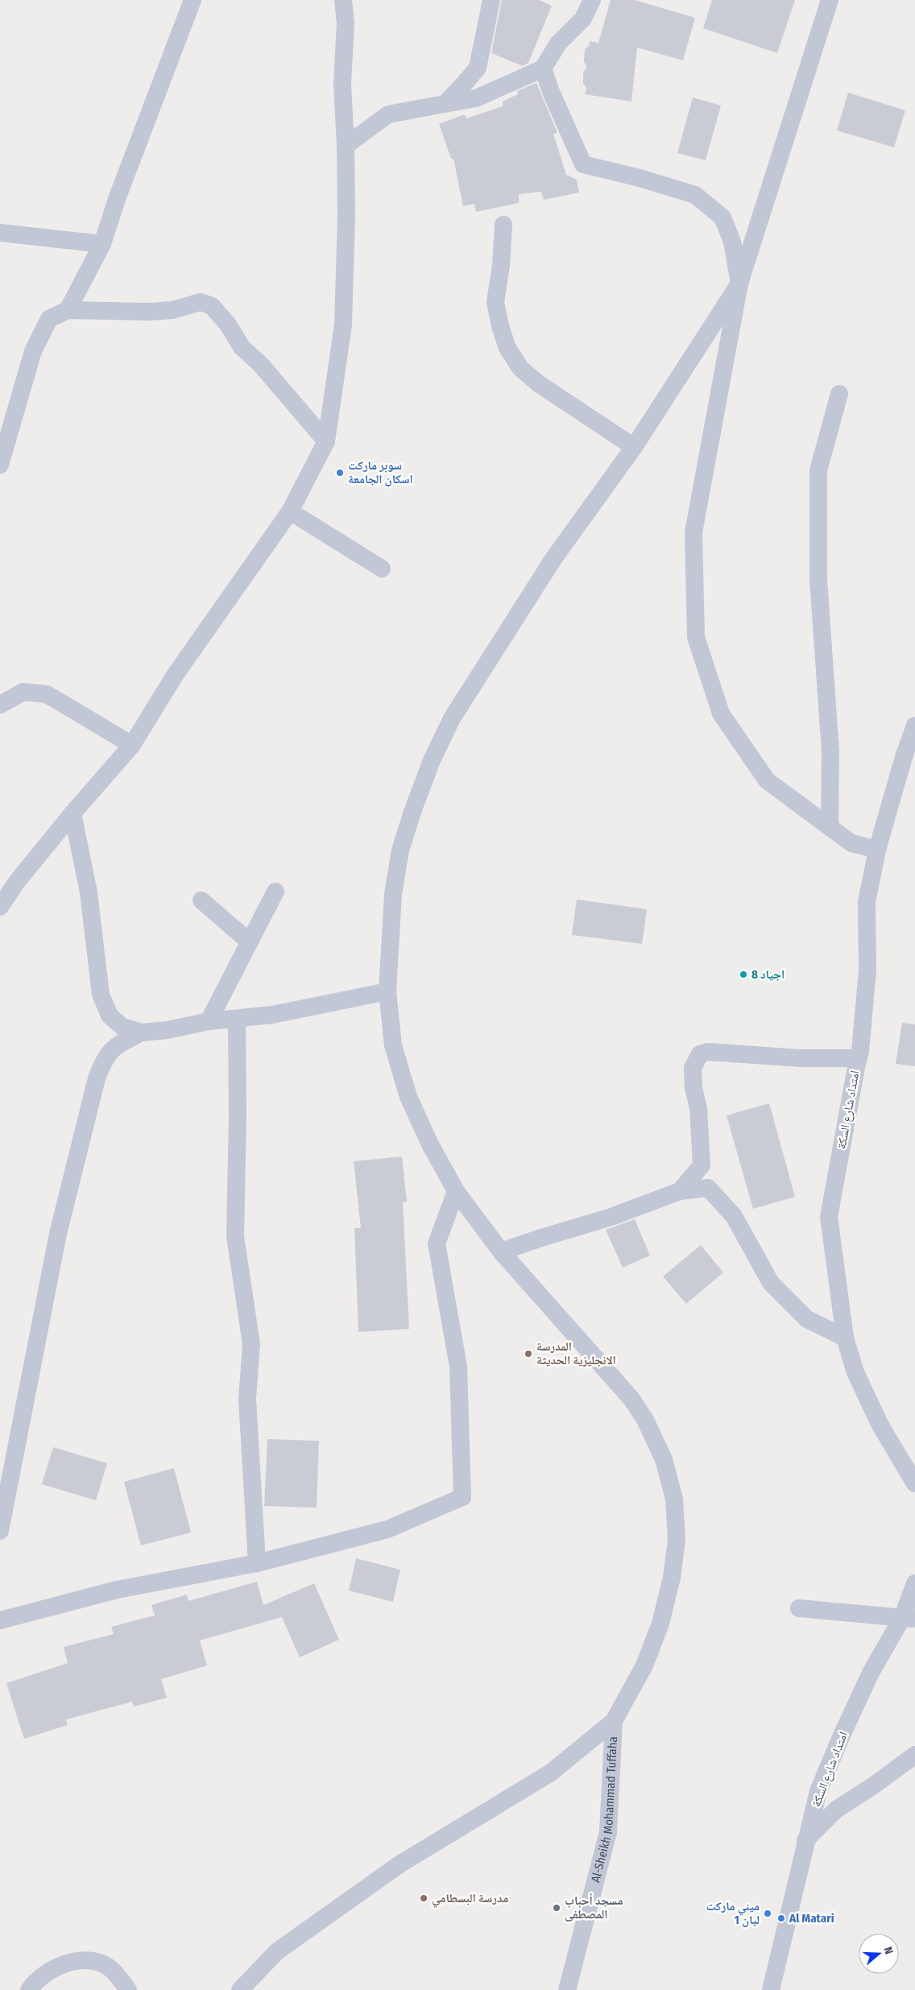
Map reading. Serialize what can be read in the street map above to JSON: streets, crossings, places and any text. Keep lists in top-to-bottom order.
{
  "streets": {
    "street": ["امتداد شارع السكة", "Al-Sheikh Mohammad Tuffaha"]
  },
  "places": [
    "سوبر ماركت اسكان الجامعة",
    "اجياد 8",
    "المدرسة الانجليزية الحديثة",
    "مدرسة البسطامي",
    "مسجد أحباب المصطفى",
    "ميني ماركت ليان 1",
    "Al Matari"
  ],
  "north": "right"
}
